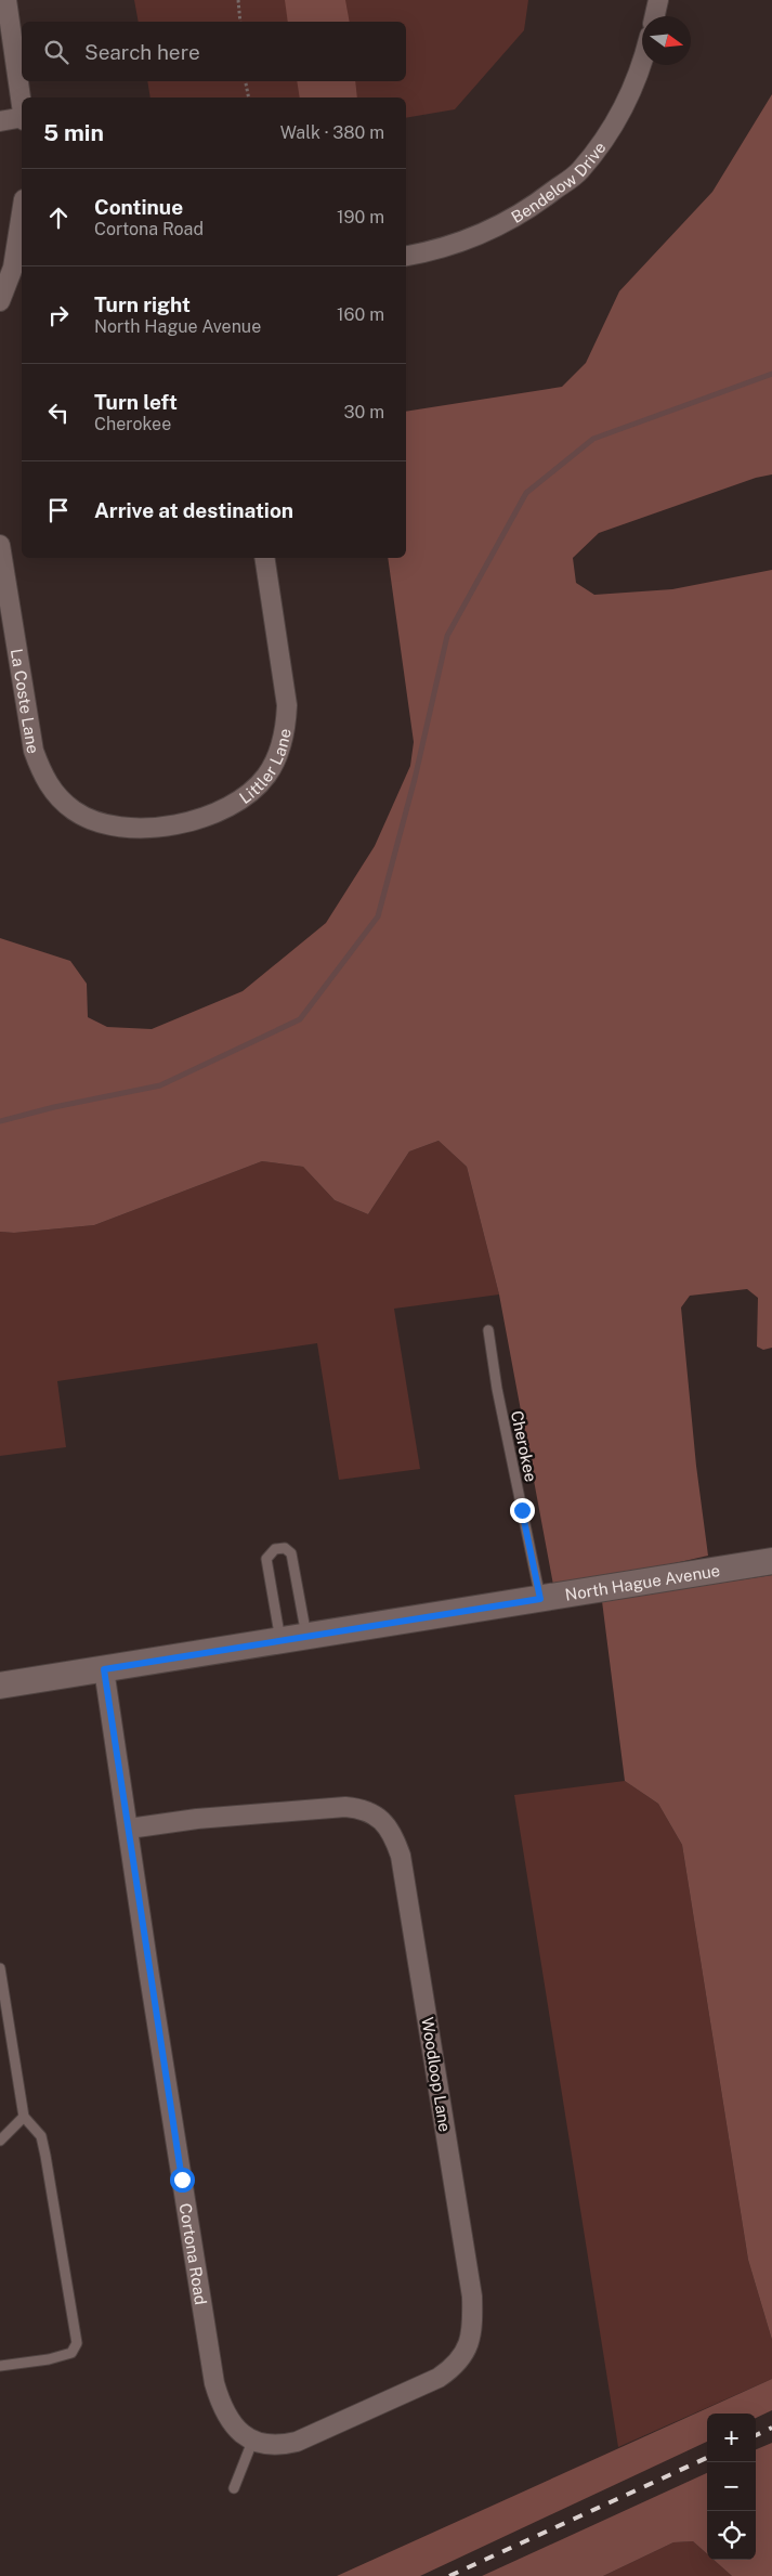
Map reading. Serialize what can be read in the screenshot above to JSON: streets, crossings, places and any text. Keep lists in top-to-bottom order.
{
  "streets": {
    "main road": ["North Hague Avenue"],
    "street": [
      "Bendelow Drive",
      "La Coste Lane",
      "Littler Lane",
      "Woodloop Lane",
      "Cortona Road"
    ],
    "lane": ["Cherokee"]
  },
  "crossings": [
    ["La Coste Lane", "Littler Lane"],
    ["Cherokee", "North Hague Avenue"],
    ["North Hague Avenue", "Cortona Road"],
    ["Woodloop Lane", "Cortona Road"]
  ],
  "north": "right",
  "page": {
    "search": "Search here",
    "heading": ["5 min", "Walk · 380 m"],
    "list": [
      ["Continue", "Cortona Road", "190 m"],
      ["Turn right", "North Hague Avenue", "160 m"],
      ["Turn left", "Cherokee", "30 m"],
      "Arrive at destination"
    ],
    "map_buttons": ["+", "−"]
  }
}
